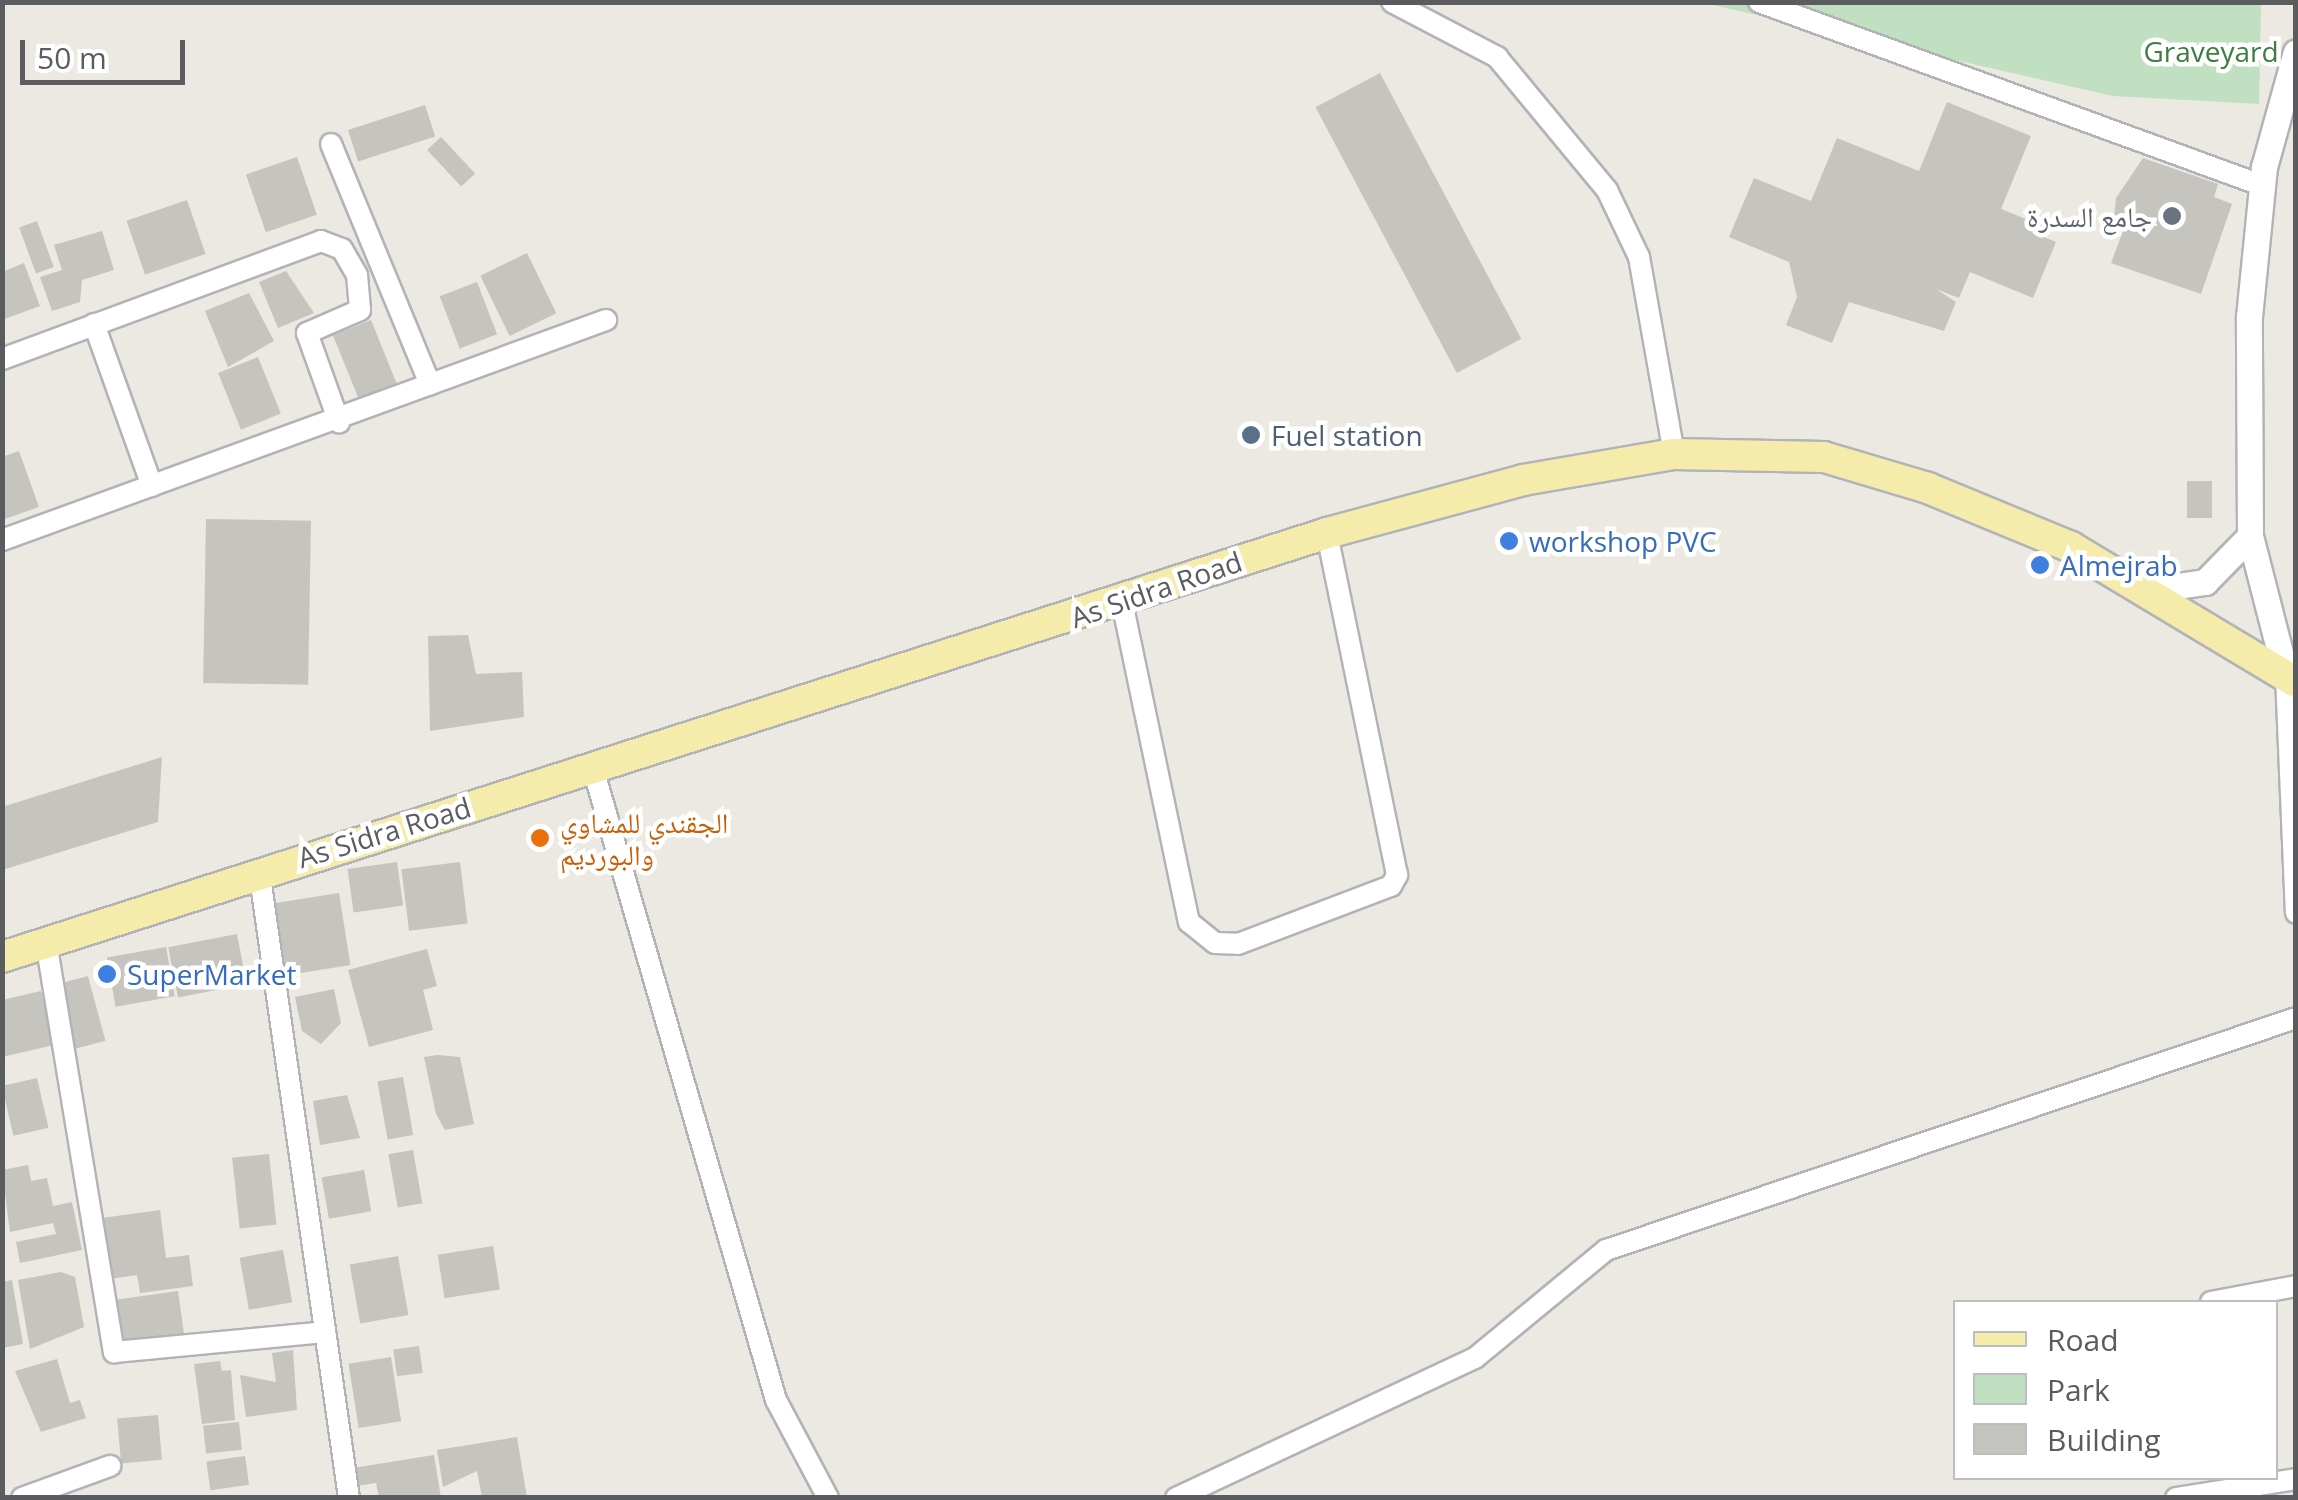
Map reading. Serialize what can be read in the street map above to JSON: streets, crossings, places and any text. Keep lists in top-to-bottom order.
{
  "streets": {
    "main road": ["As Sidra Road"]
  },
  "parks": ["Graveyard"],
  "places": [
    "جامع السدرة",
    "Fuel station",
    "workshop PVC",
    "Almejrab",
    "الجقندي للمشاوي والبورديم",
    "SuperMarket"
  ],
  "legend": ["Road", "Park", "Building"],
  "scale_bar": "50 m"
}
